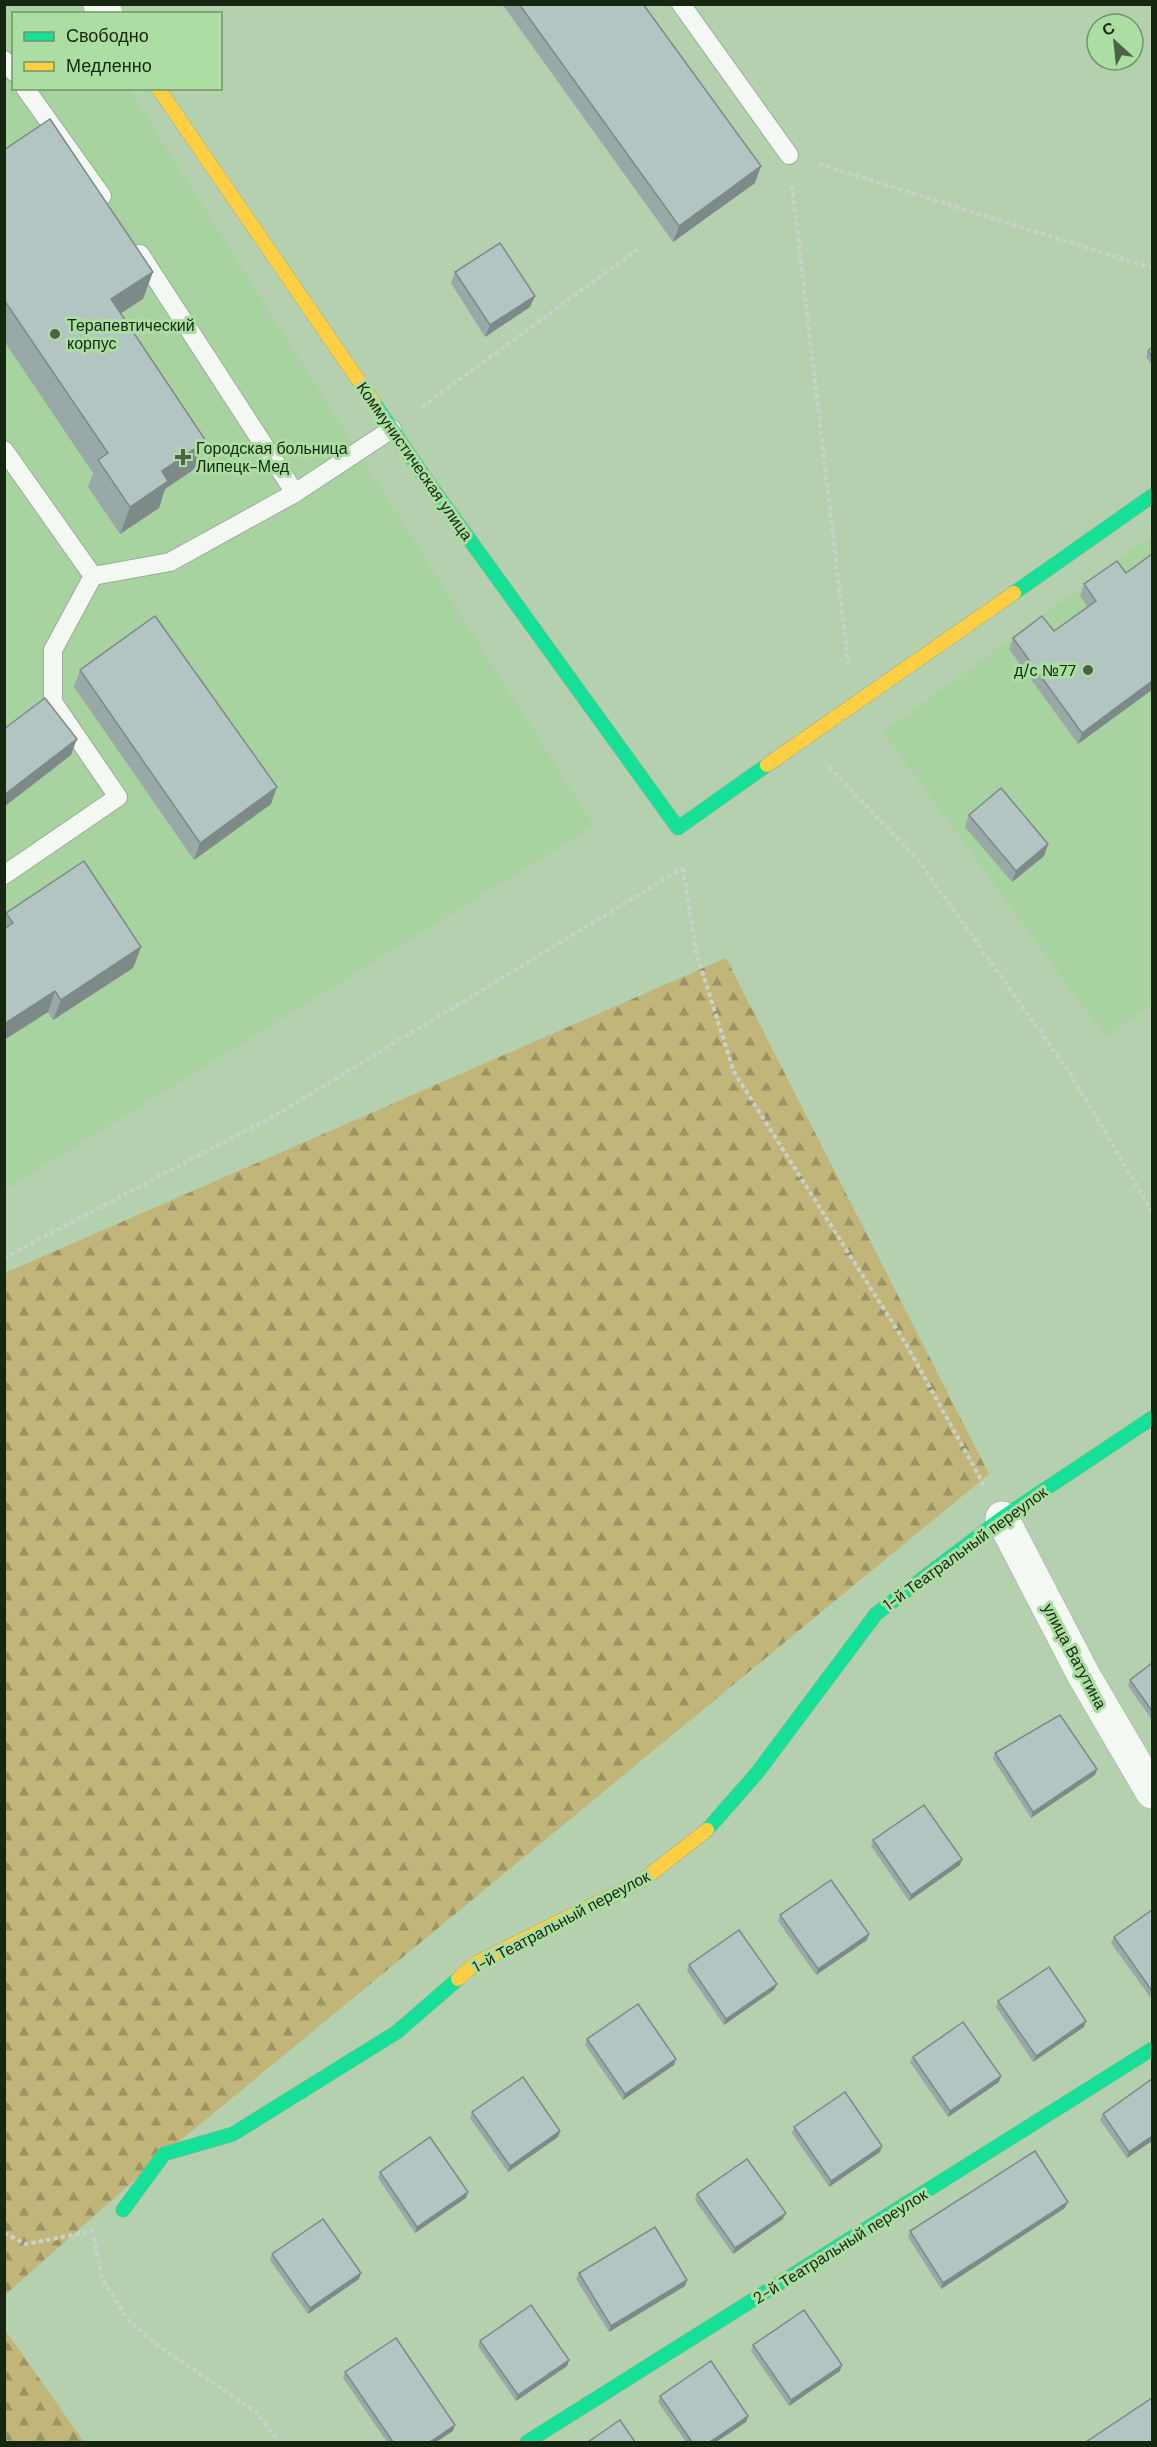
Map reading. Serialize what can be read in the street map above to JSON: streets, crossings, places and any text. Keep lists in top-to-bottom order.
{
  "streets": {
    "street": [
      "Коммунистическая улица",
      "1-й Театральный переулок",
      "улица Ватутина",
      "2-й Театральный переулок"
    ]
  },
  "crossings": [
    ["1-й Театральный переулок", "улица Ватутина"]
  ],
  "places": {
    "other": ["Терапевтический корпус", "д/с №77"],
    "health": ["Городская больница Липецк-Мед"]
  },
  "legend": ["Свободно", "Медленно"],
  "north": "top left"
}
